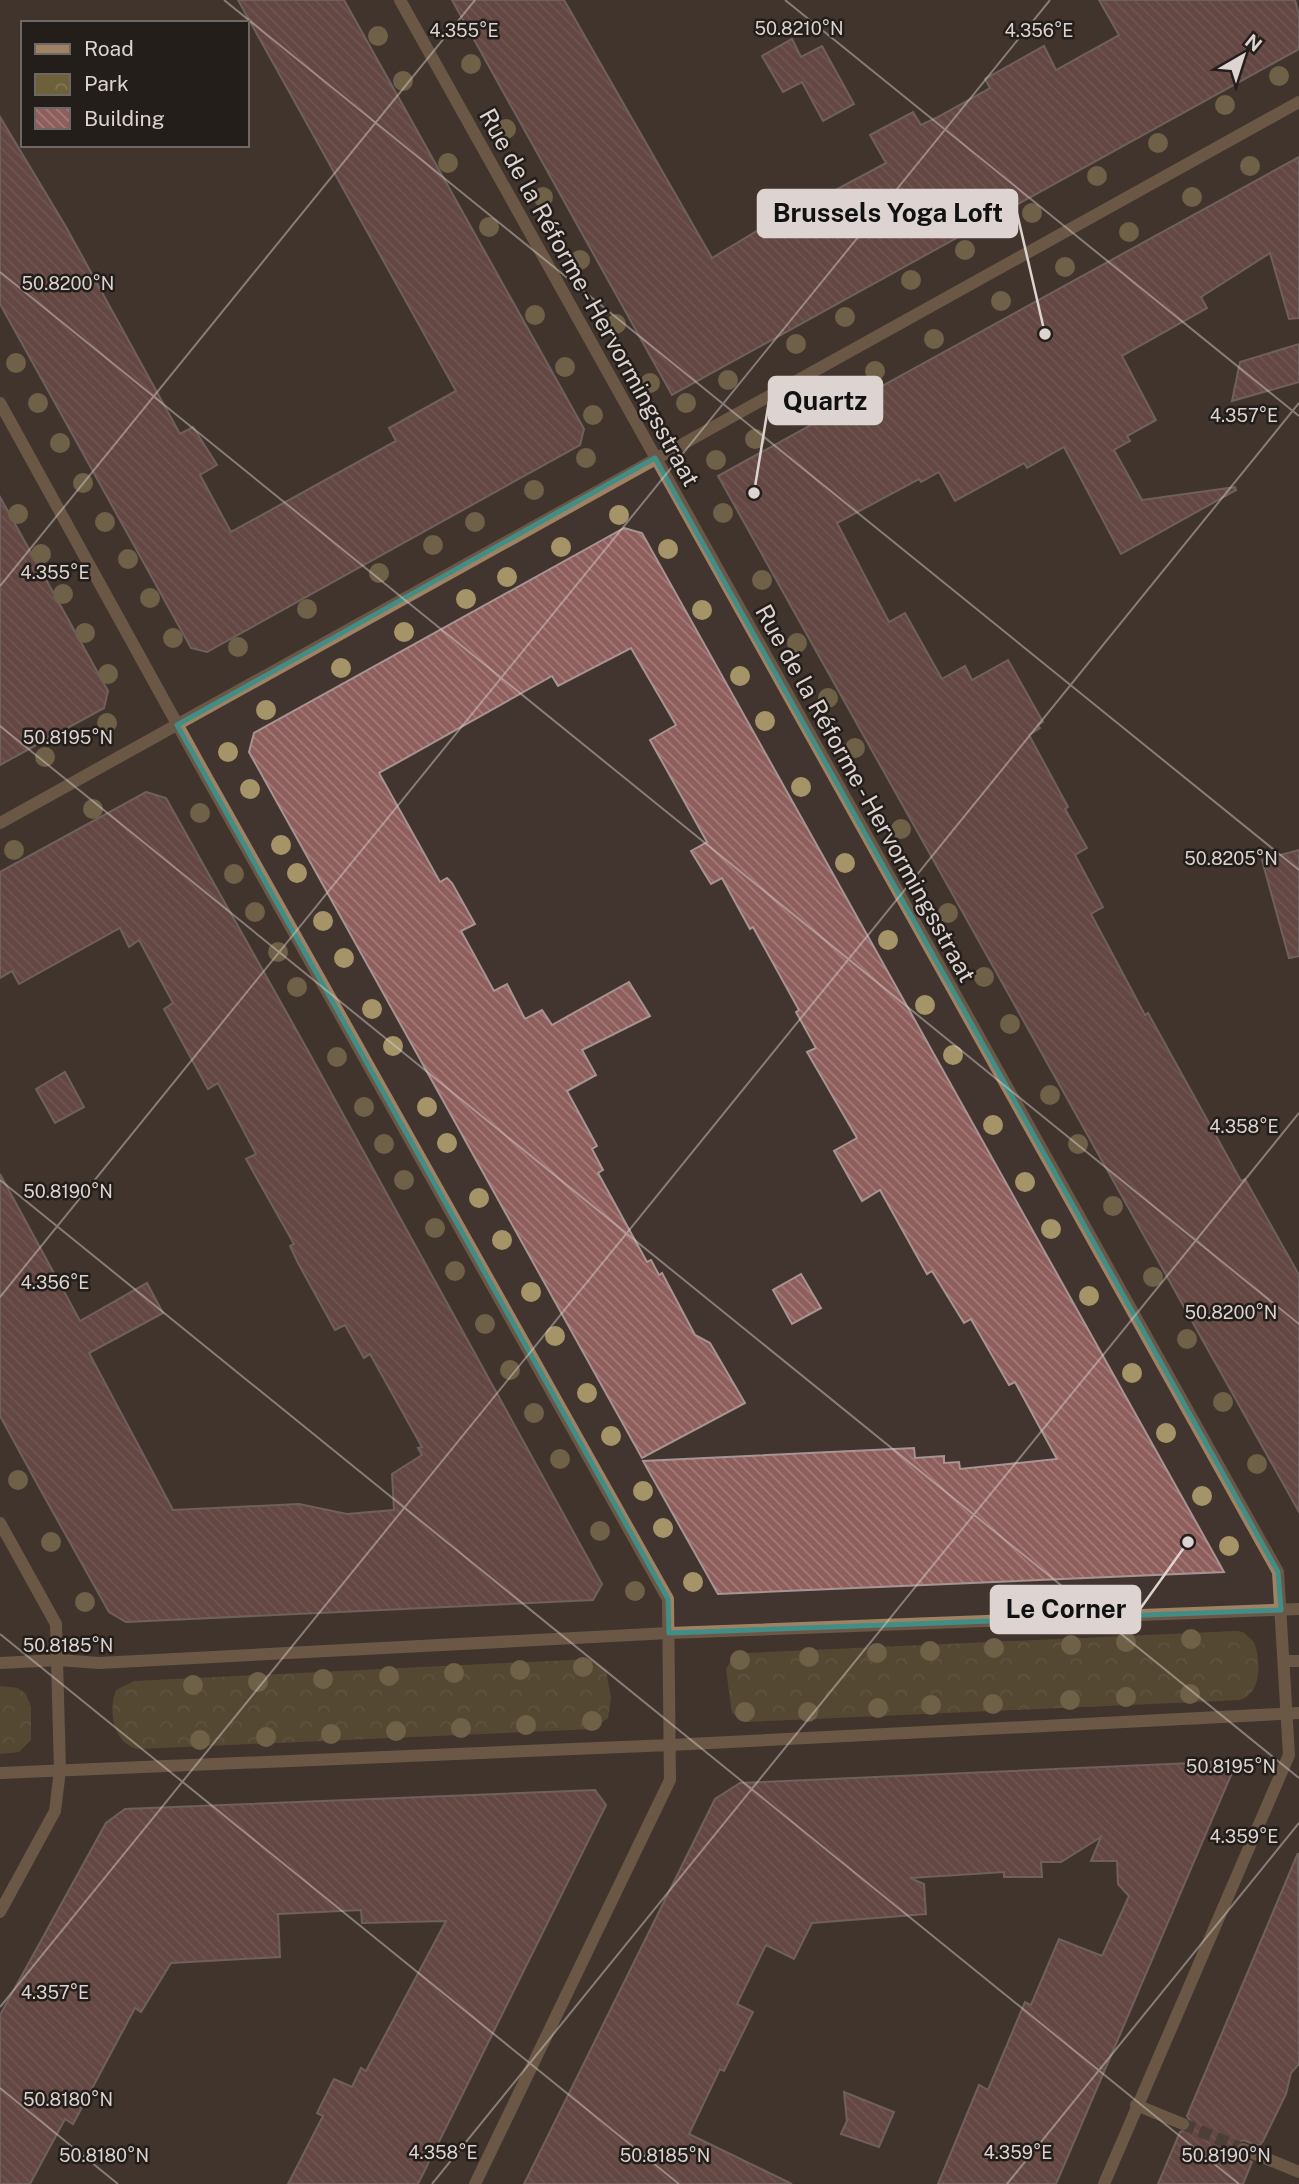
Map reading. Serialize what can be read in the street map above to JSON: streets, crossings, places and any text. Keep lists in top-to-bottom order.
{
  "streets": {
    "street": ["Rue de la Réforme - Hervormingsstraat"]
  },
  "places": ["Brussels Yoga Loft", "Quartz", "Le Corner"],
  "legend": ["Road", "Park", "Building"],
  "north": "top right",
  "coordinates": [
    "50.8210°N",
    "4.355°E",
    "4.356°E",
    "50.8200°N",
    "4.357°E",
    "50.8195°N",
    "50.8205°N",
    "4.358°E",
    "50.8190°N",
    "50.8185°N",
    "4.359°E",
    "50.8180°N"
  ]
}
